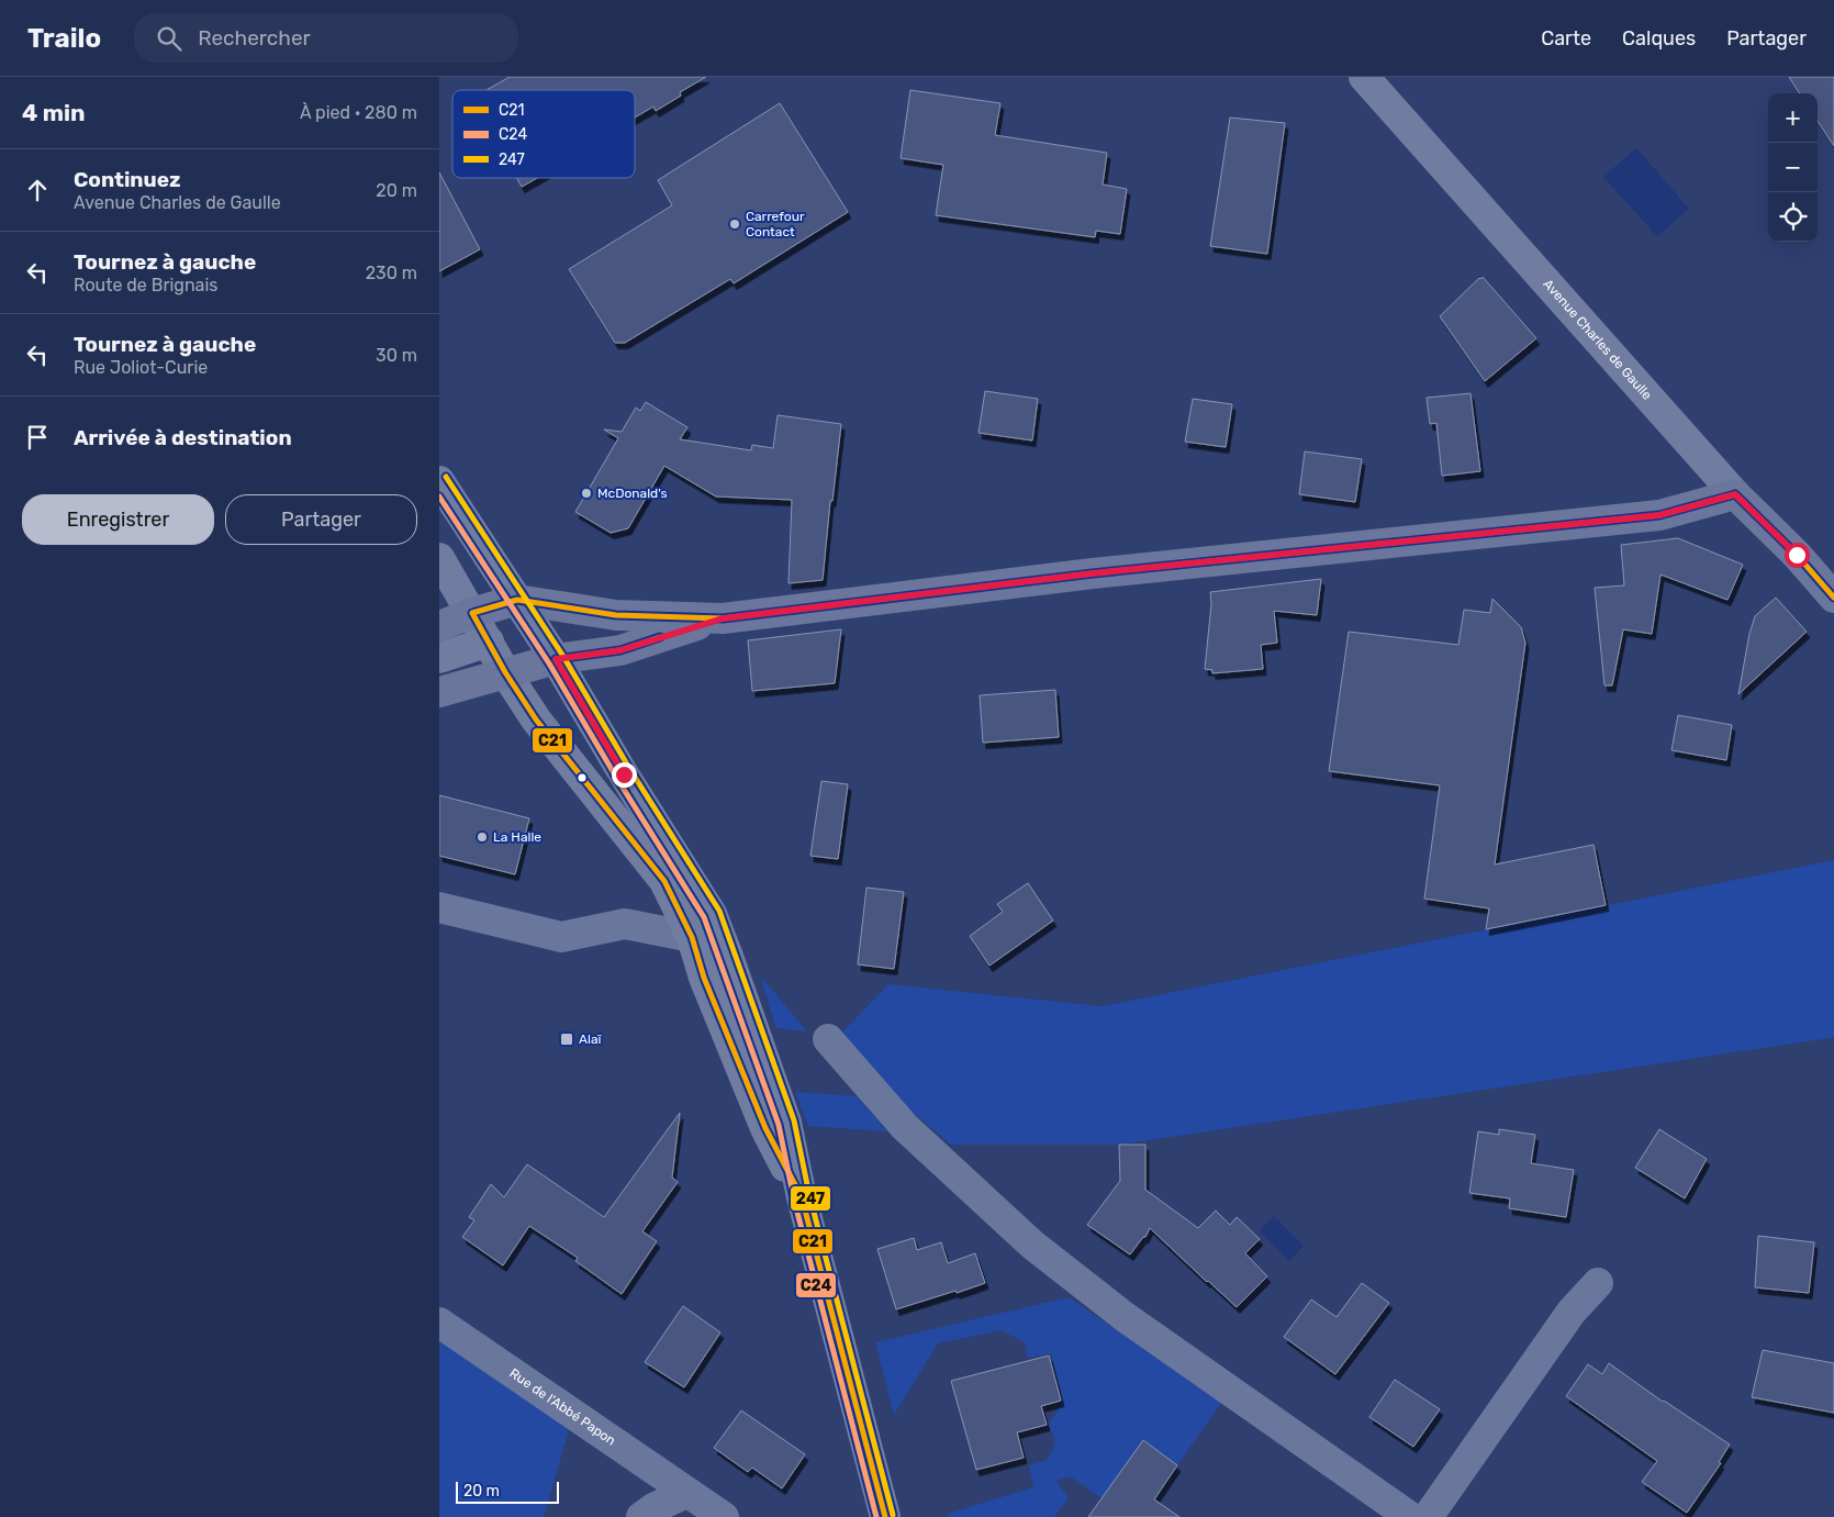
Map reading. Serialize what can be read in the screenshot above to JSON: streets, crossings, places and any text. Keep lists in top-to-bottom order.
{
  "streets": {
    "main road": ["Avenue Charles de Gaulle"],
    "street": ["Rue de l'Abbé Papon"]
  },
  "places": {
    "other": ["Carrefour Contact", "McDonald's", "La Halle"],
    "transit": ["Alaï"]
  },
  "lines": ["transit line 247", "transit line C21", "transit line C24"],
  "legend": ["C21", "C24", "247"],
  "scale_bar": "20 m",
  "page": {
    "header": "Trailo",
    "search": "Rechercher",
    "nav": ["Carte", "Calques", "Partager"],
    "heading": ["4 min", "À pied · 280 m"],
    "map_buttons": ["+", "−"],
    "list": [
      ["Continuez", "Avenue Charles de Gaulle", "20 m"],
      ["Tournez à gauche", "Route de Brignais", "230 m"],
      ["Tournez à gauche", "Rue Joliot-Curie", "30 m"],
      "Arrivée à destination"
    ],
    "buttons": ["Enregistrer", "Partager"],
    "scale": "20 m"
  }
}
